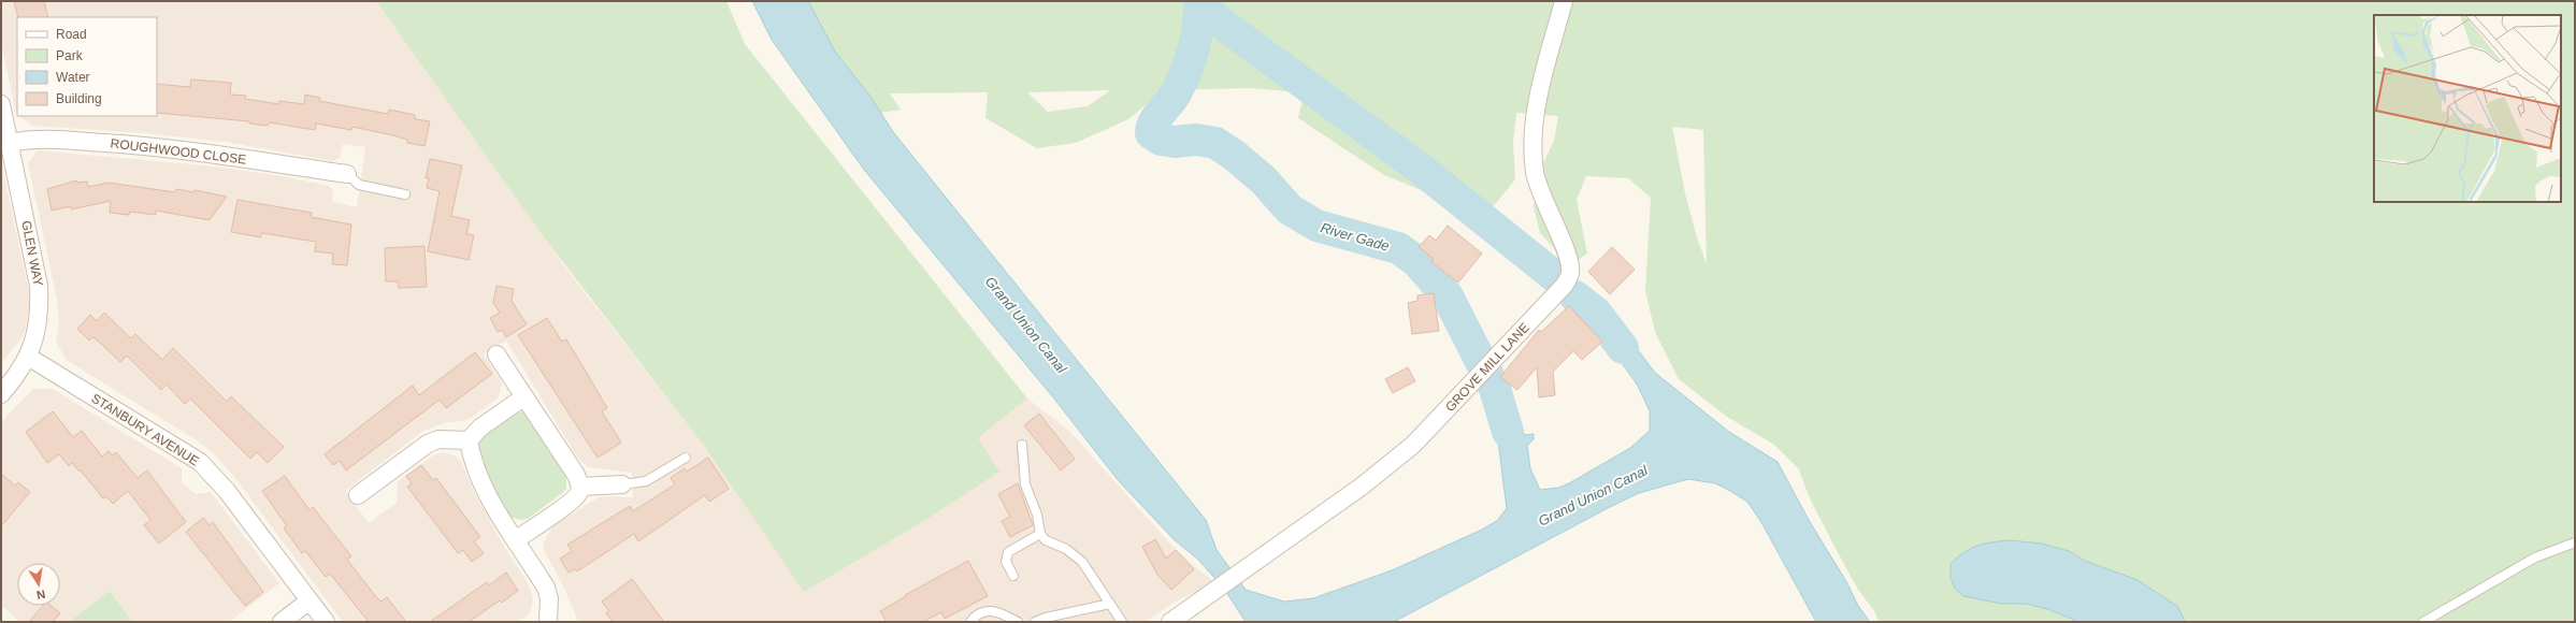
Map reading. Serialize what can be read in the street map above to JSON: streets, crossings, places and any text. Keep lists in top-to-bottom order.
{
  "streets": {
    "street": [
      "ROUGHWOOD CLOSE",
      "GLEN WAY",
      "GROVE MILL LANE",
      "STANBURY AVENUE"
    ]
  },
  "crossings": [
    ["ROUGHWOOD CLOSE", "GLEN WAY"],
    ["GLEN WAY", "STANBURY AVENUE"]
  ],
  "water": ["River Gade", "Grand Union Canal"],
  "legend": [
    "Road",
    "Park",
    "Water",
    "Building"
  ],
  "north": "bottom"
}
